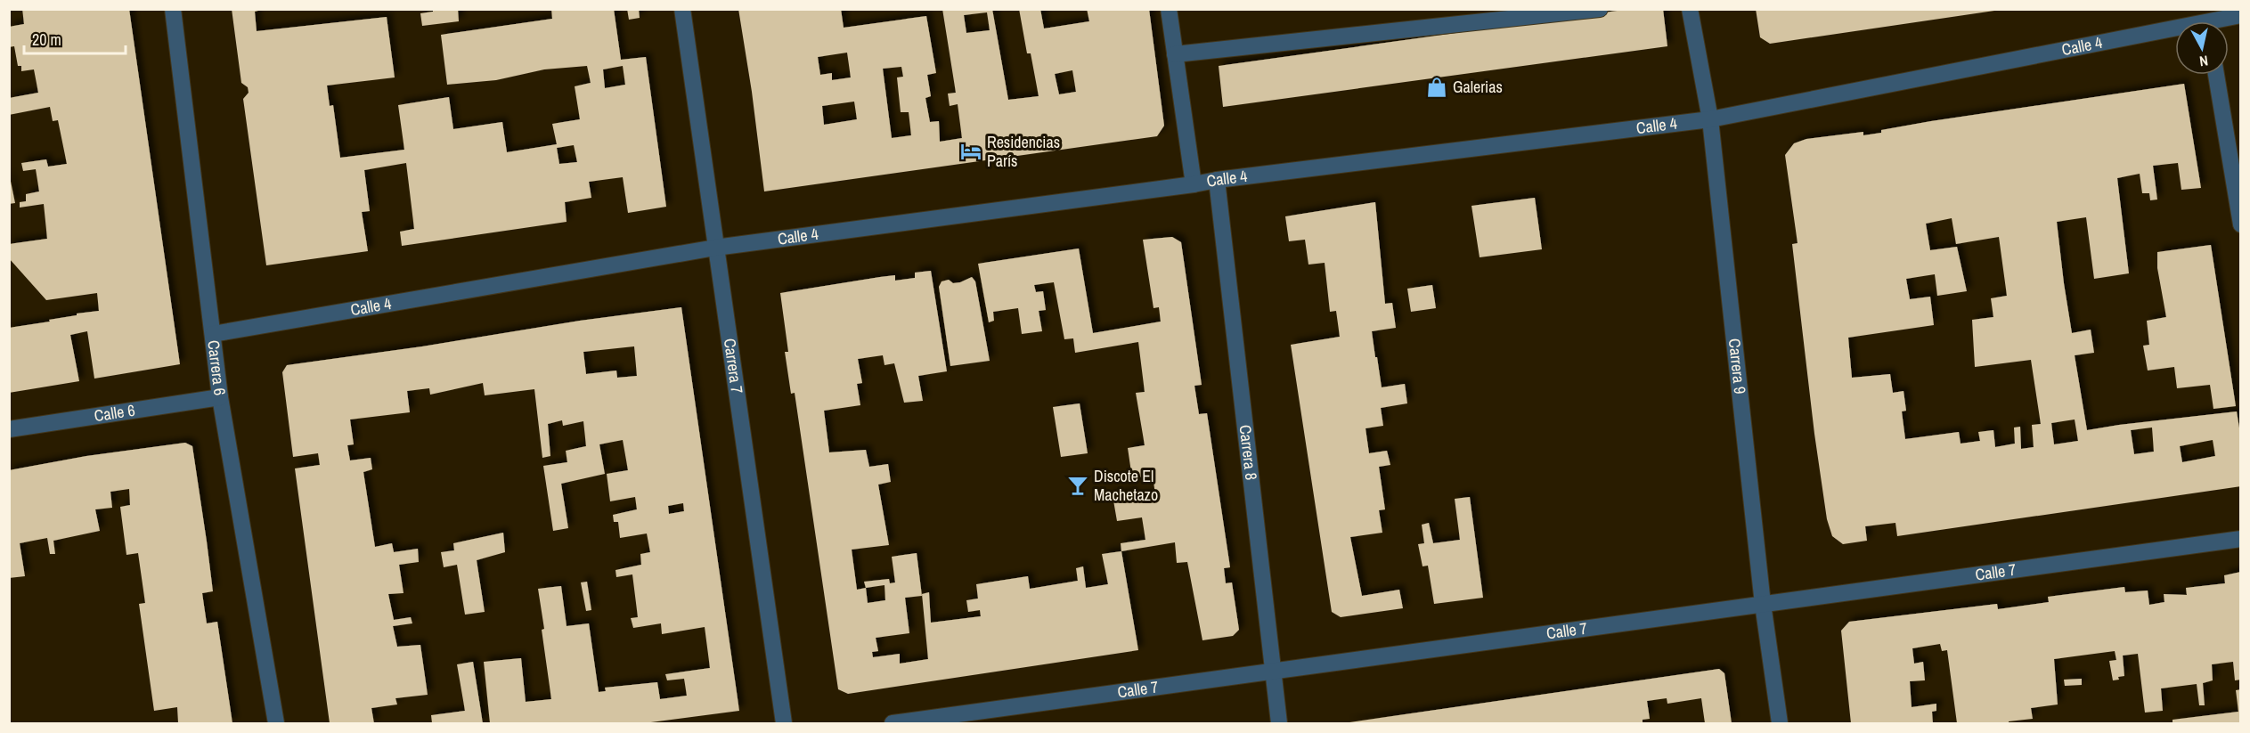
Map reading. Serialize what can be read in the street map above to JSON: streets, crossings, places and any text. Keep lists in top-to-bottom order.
{
  "streets": {
    "street": [
      "Calle 4",
      "Carrera 9",
      "Carrera 7",
      "Carrera 6",
      "Calle 6",
      "Carrera 8",
      "Calle 7"
    ]
  },
  "crossings": [
    ["Calle 4", "Carrera 9"],
    ["Calle 4", "Carrera 7"],
    ["Calle 4", "Carrera 6"],
    ["Calle 4", "Carrera 8"],
    ["Carrera 9", "Calle 7"],
    ["Carrera 6", "Calle 6"],
    ["Carrera 8", "Calle 7"]
  ],
  "places": {
    "shop": ["Galerias"],
    "hotel": ["Residencias París"],
    "bar": ["Discote El Machetazo"]
  },
  "scale_bar": "20 m",
  "north": "bottom"
}
